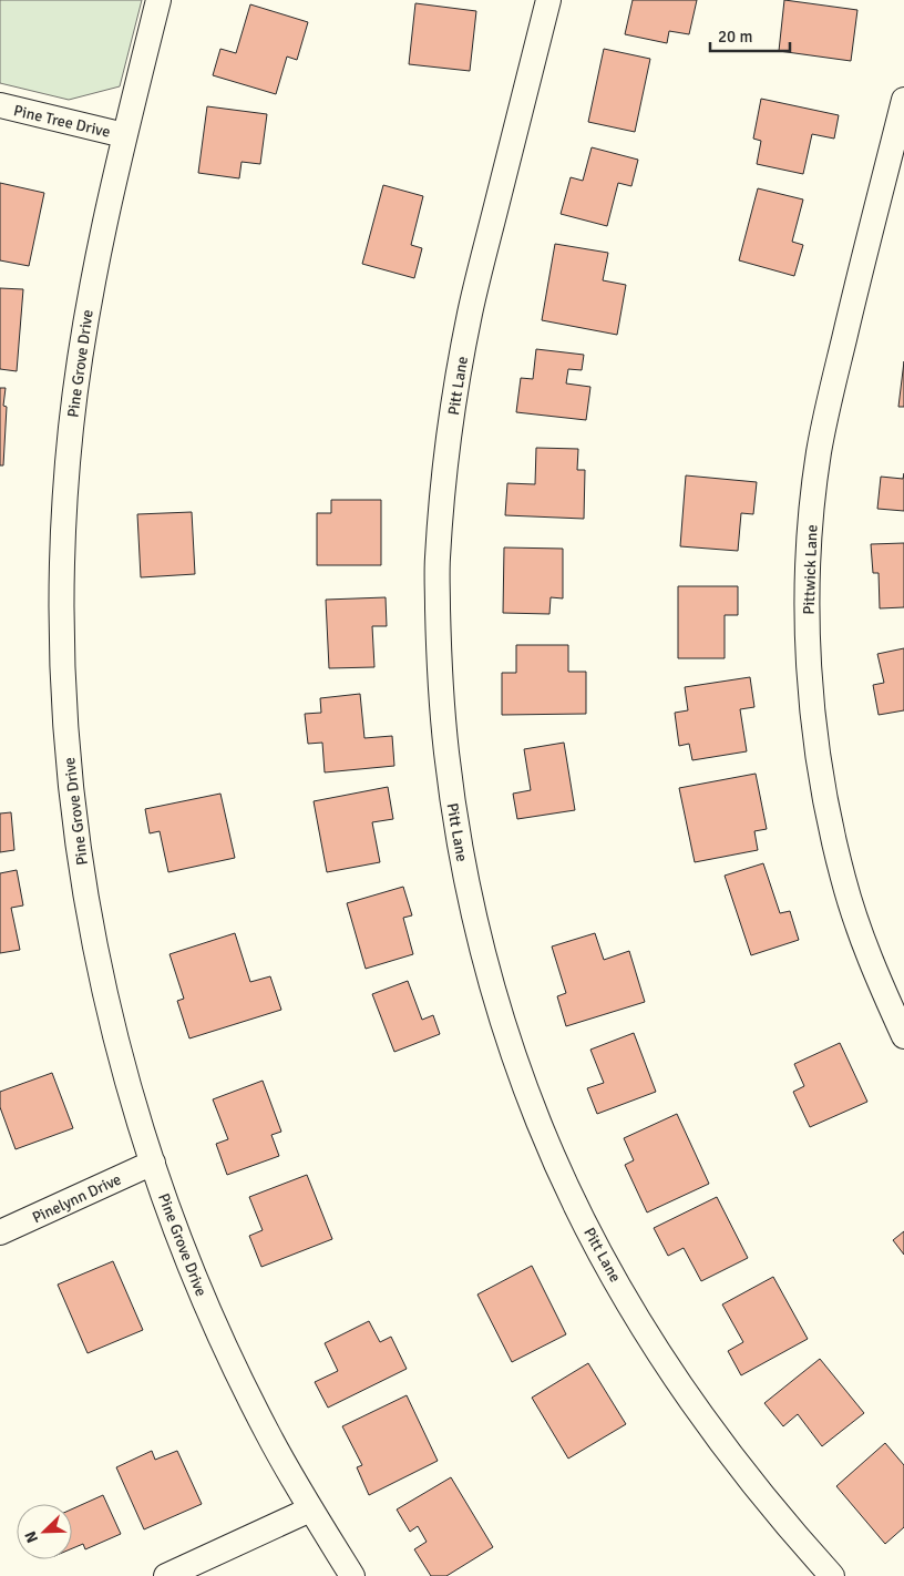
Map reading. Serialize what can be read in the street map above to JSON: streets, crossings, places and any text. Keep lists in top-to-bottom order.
{
  "streets": {
    "street": [
      "Pine Tree Drive",
      "Pine Grove Drive",
      "Pitt Lane",
      "Pittwick Lane",
      "Pinelynn Drive"
    ]
  },
  "crossings": [
    ["Pine Tree Drive", "Pine Grove Drive"],
    ["Pine Grove Drive", "Pinelynn Drive"]
  ],
  "scale_bar": "20 m",
  "north": "bottom left"
}
